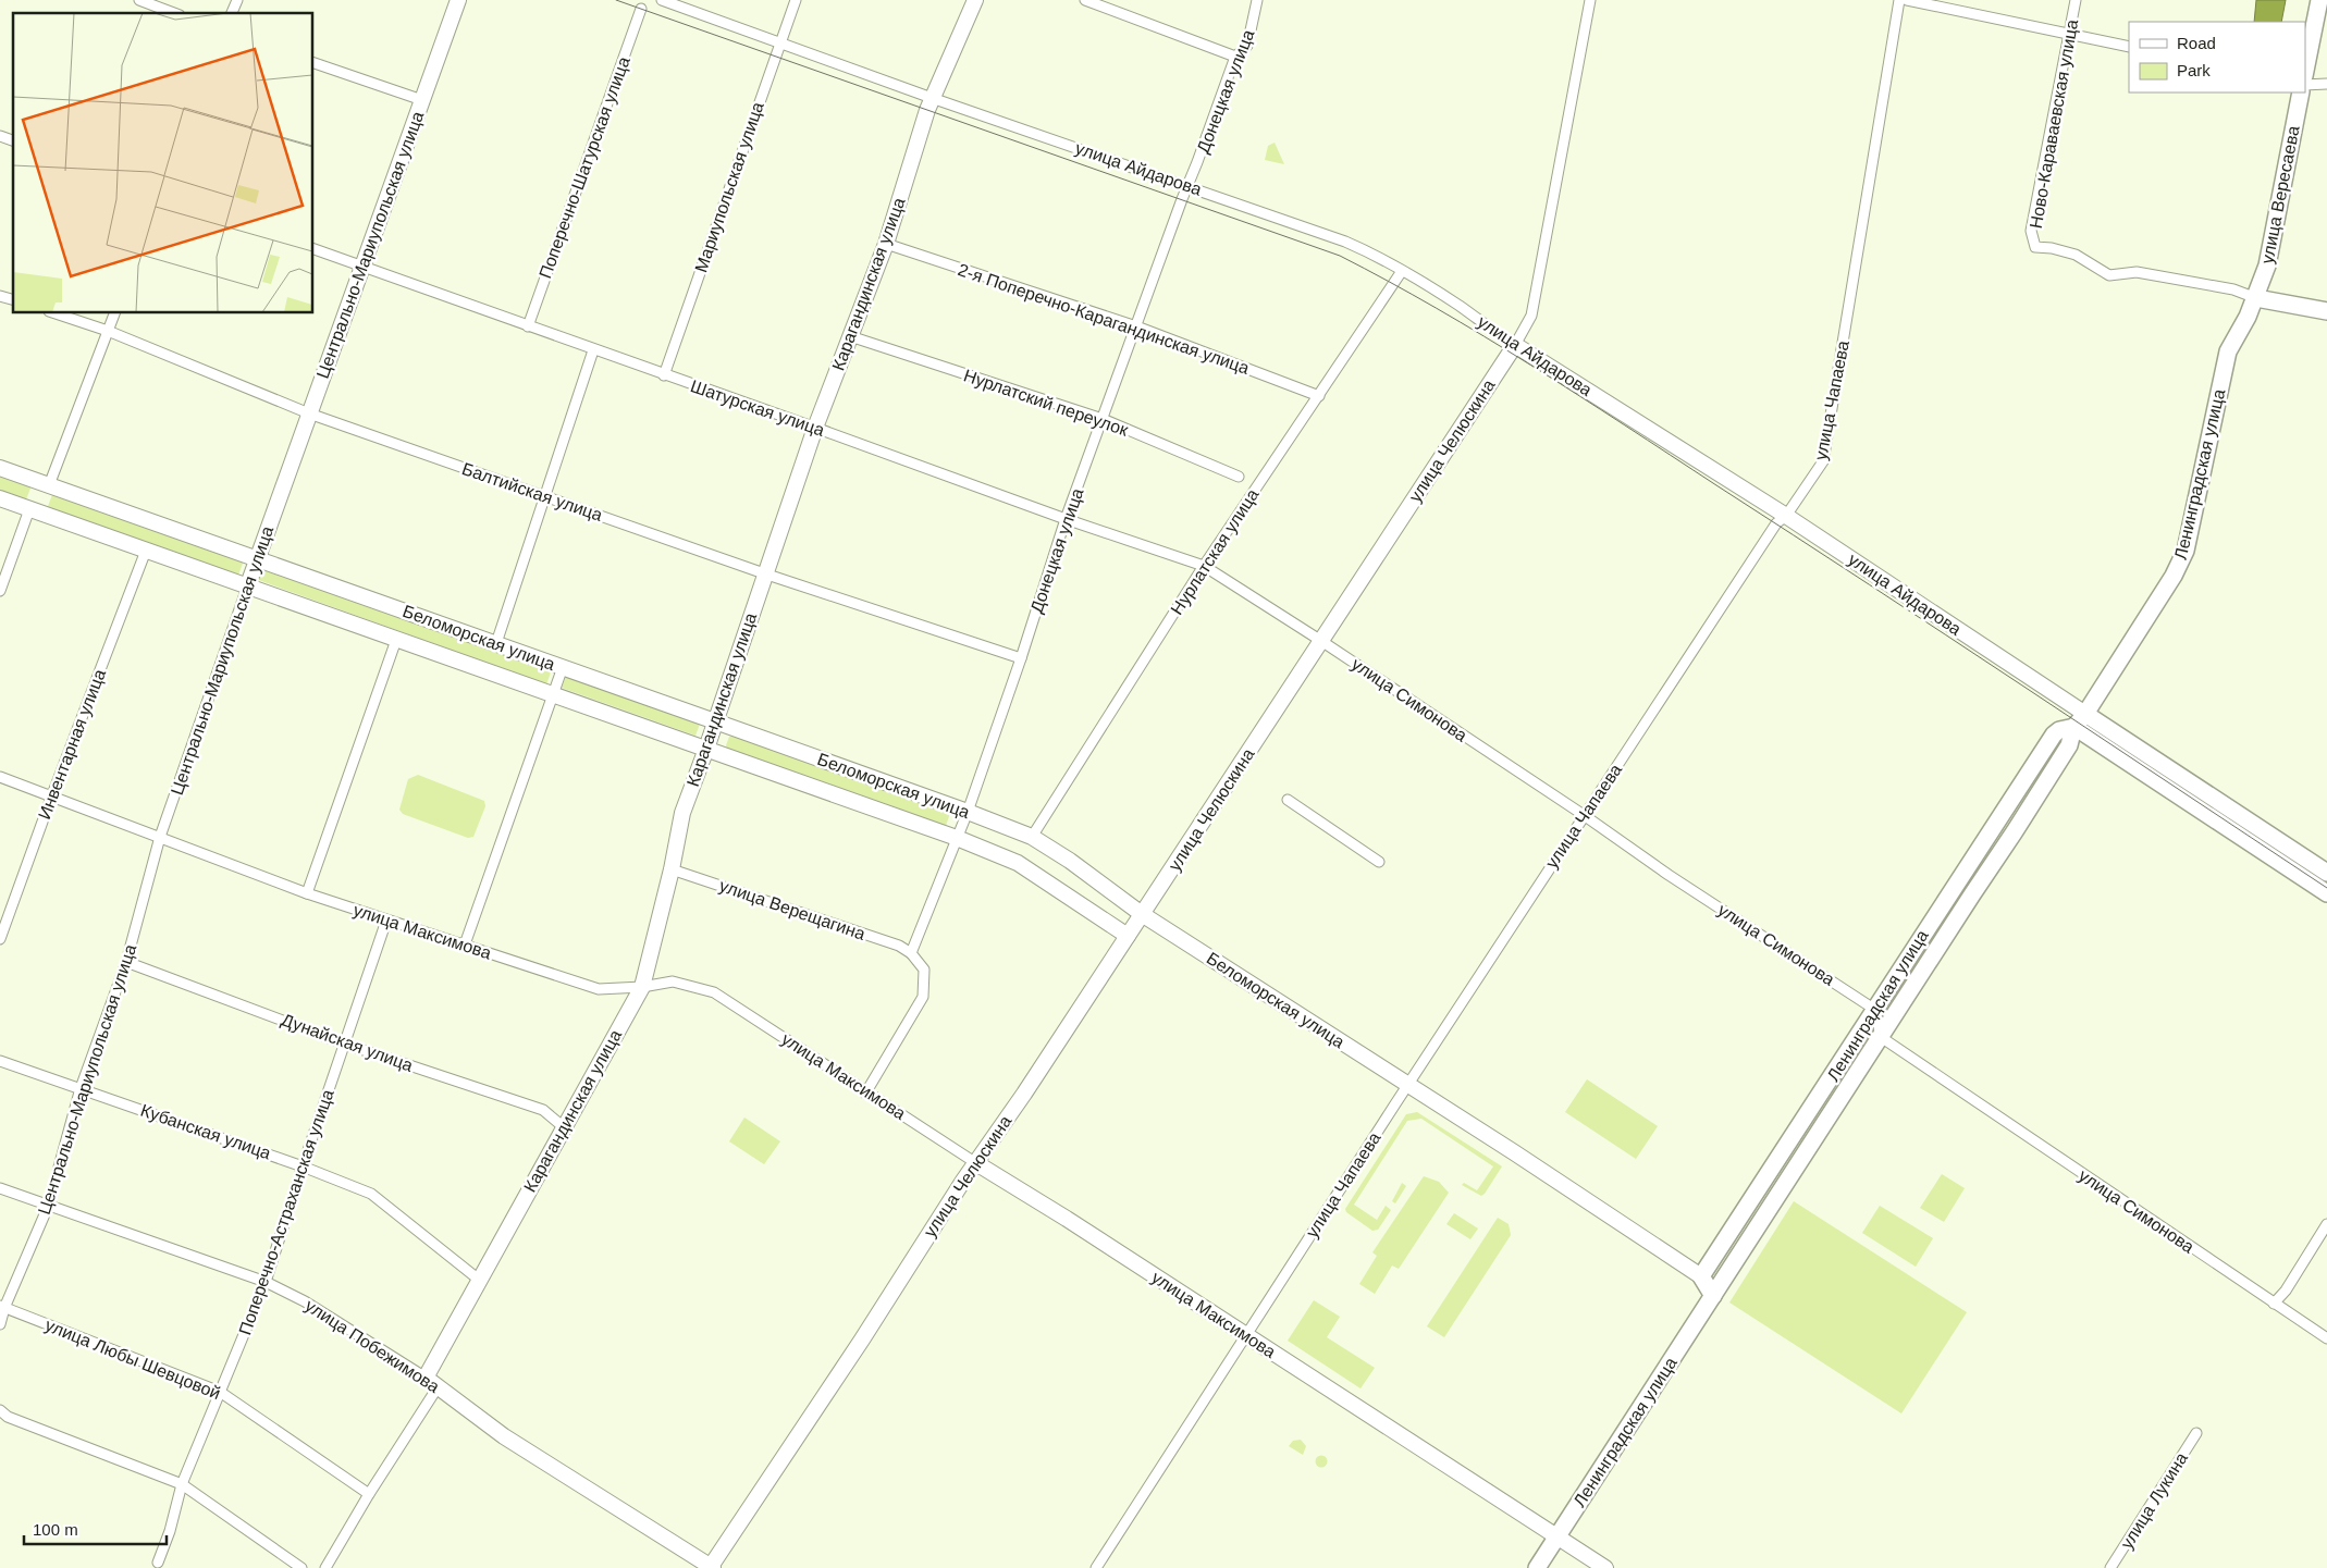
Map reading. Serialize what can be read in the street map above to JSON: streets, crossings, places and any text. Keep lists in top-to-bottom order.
{
  "streets": {
    "main road": [
      "улица Айдарова",
      "улица Вересаева",
      "Центрально-Мариупольская улица",
      "Карагандинская улица",
      "улица Челюскина",
      "Ленинградская улица",
      "Беломорская улица",
      "улица Максимова",
      "улица Побежимова"
    ],
    "street": [
      "Донецкая улица",
      "Ново-Караваевская улица",
      "Поперечно-Шатурская улица",
      "Мариупольская улица",
      "2-я Поперечно-Карагандинская улица",
      "улица Чапаева",
      "Нурлатский переулок",
      "Шатурская улица",
      "Балтийская улица",
      "Нурлатская улица",
      "улица Симонова",
      "Инвентарная улица",
      "улица Верещагина",
      "Дунайская улица",
      "Кубанская улица",
      "Поперечно-Астраханская улица",
      "улица Любы Шевцовой",
      "улица Лукина"
    ]
  },
  "crossings": [
    ["Донецкая улица", "улица Айдарова"],
    ["Донецкая улица", "2-я Поперечно-Карагандинская улица"],
    ["Донецкая улица", "Нурлатский переулок"],
    ["Донецкая улица", "Шатурская улица"],
    ["Донецкая улица", "Балтийская улица"],
    ["Донецкая улица", "Беломорская улица"],
    ["Донецкая улица", "улица Верещагина"],
    ["Ново-Караваевская улица", "улица Вересаева"],
    ["Ново-Караваевская улица", "Ленинградская улица"],
    ["Поперечно-Шатурская улица", "Шатурская улица"],
    ["улица Айдарова", "Мариупольская улица"],
    ["улица Айдарова", "Карагандинская улица"],
    ["улица Айдарова", "улица Чапаева"],
    ["улица Айдарова", "улица Челюскина"],
    ["улица Айдарова", "Ленинградская улица"],
    ["улица Айдарова", "Нурлатская улица"],
    ["Мариупольская улица", "Шатурская улица"],
    ["улица Вересаева", "Ленинградская улица"],
    ["Центрально-Мариупольская улица", "Шатурская улица"],
    ["Центрально-Мариупольская улица", "Балтийская улица"],
    ["Центрально-Мариупольская улица", "Беломорская улица"],
    ["Центрально-Мариупольская улица", "улица Максимова"],
    ["Центрально-Мариупольская улица", "Дунайская улица"],
    ["Центрально-Мариупольская улица", "Кубанская улица"],
    ["Центрально-Мариупольская улица", "улица Побежимова"],
    ["Центрально-Мариупольская улица", "улица Любы Шевцовой"],
    ["Карагандинская улица", "2-я Поперечно-Карагандинская улица"],
    ["Карагандинская улица", "Нурлатский переулок"],
    ["Карагандинская улица", "Шатурская улица"],
    ["Карагандинская улица", "Балтийская улица"],
    ["Карагандинская улица", "Беломорская улица"],
    ["Карагандинская улица", "улица Верещагина"],
    ["Карагандинская улица", "улица Максимова"],
    ["Карагандинская улица", "Дунайская улица"],
    ["Карагандинская улица", "Кубанская улица"],
    ["Карагандинская улица", "улица Побежимова"],
    ["2-я Поперечно-Карагандинская улица", "Нурлатская улица"],
    ["улица Чапаева", "Беломорская улица"],
    ["улица Чапаева", "улица Симонова"],
    ["улица Чапаева", "улица Максимова"],
    ["Шатурская улица", "Нурлатская улица"],
    ["Шатурская улица", "улица Симонова"],
    ["улица Челюскина", "Беломорская улица"],
    ["улица Челюскина", "улица Симонова"],
    ["улица Челюскина", "улица Максимова"],
    ["улица Челюскина", "улица Побежимова"],
    ["Ленинградская улица", "Беломорская улица"],
    ["Ленинградская улица", "улица Симонова"],
    ["Ленинградская улица", "улица Максимова"],
    ["Нурлатская улица", "Беломорская улица"],
    ["Нурлатская улица", "улица Симонова"],
    ["Беломорская улица", "Инвентарная улица"],
    ["Инвентарная улица", "улица Максимова"],
    ["улица Максимова", "Поперечно-Астраханская улица"],
    ["Дунайская улица", "Поперечно-Астраханская улица"],
    ["Кубанская улица", "Поперечно-Астраханская улица"],
    ["Поперечно-Астраханская улица", "улица Побежимова"],
    ["Поперечно-Астраханская улица", "улица Любы Шевцовой"]
  ],
  "legend": ["Road", "Park"],
  "scale_bar": "100 m"
}
